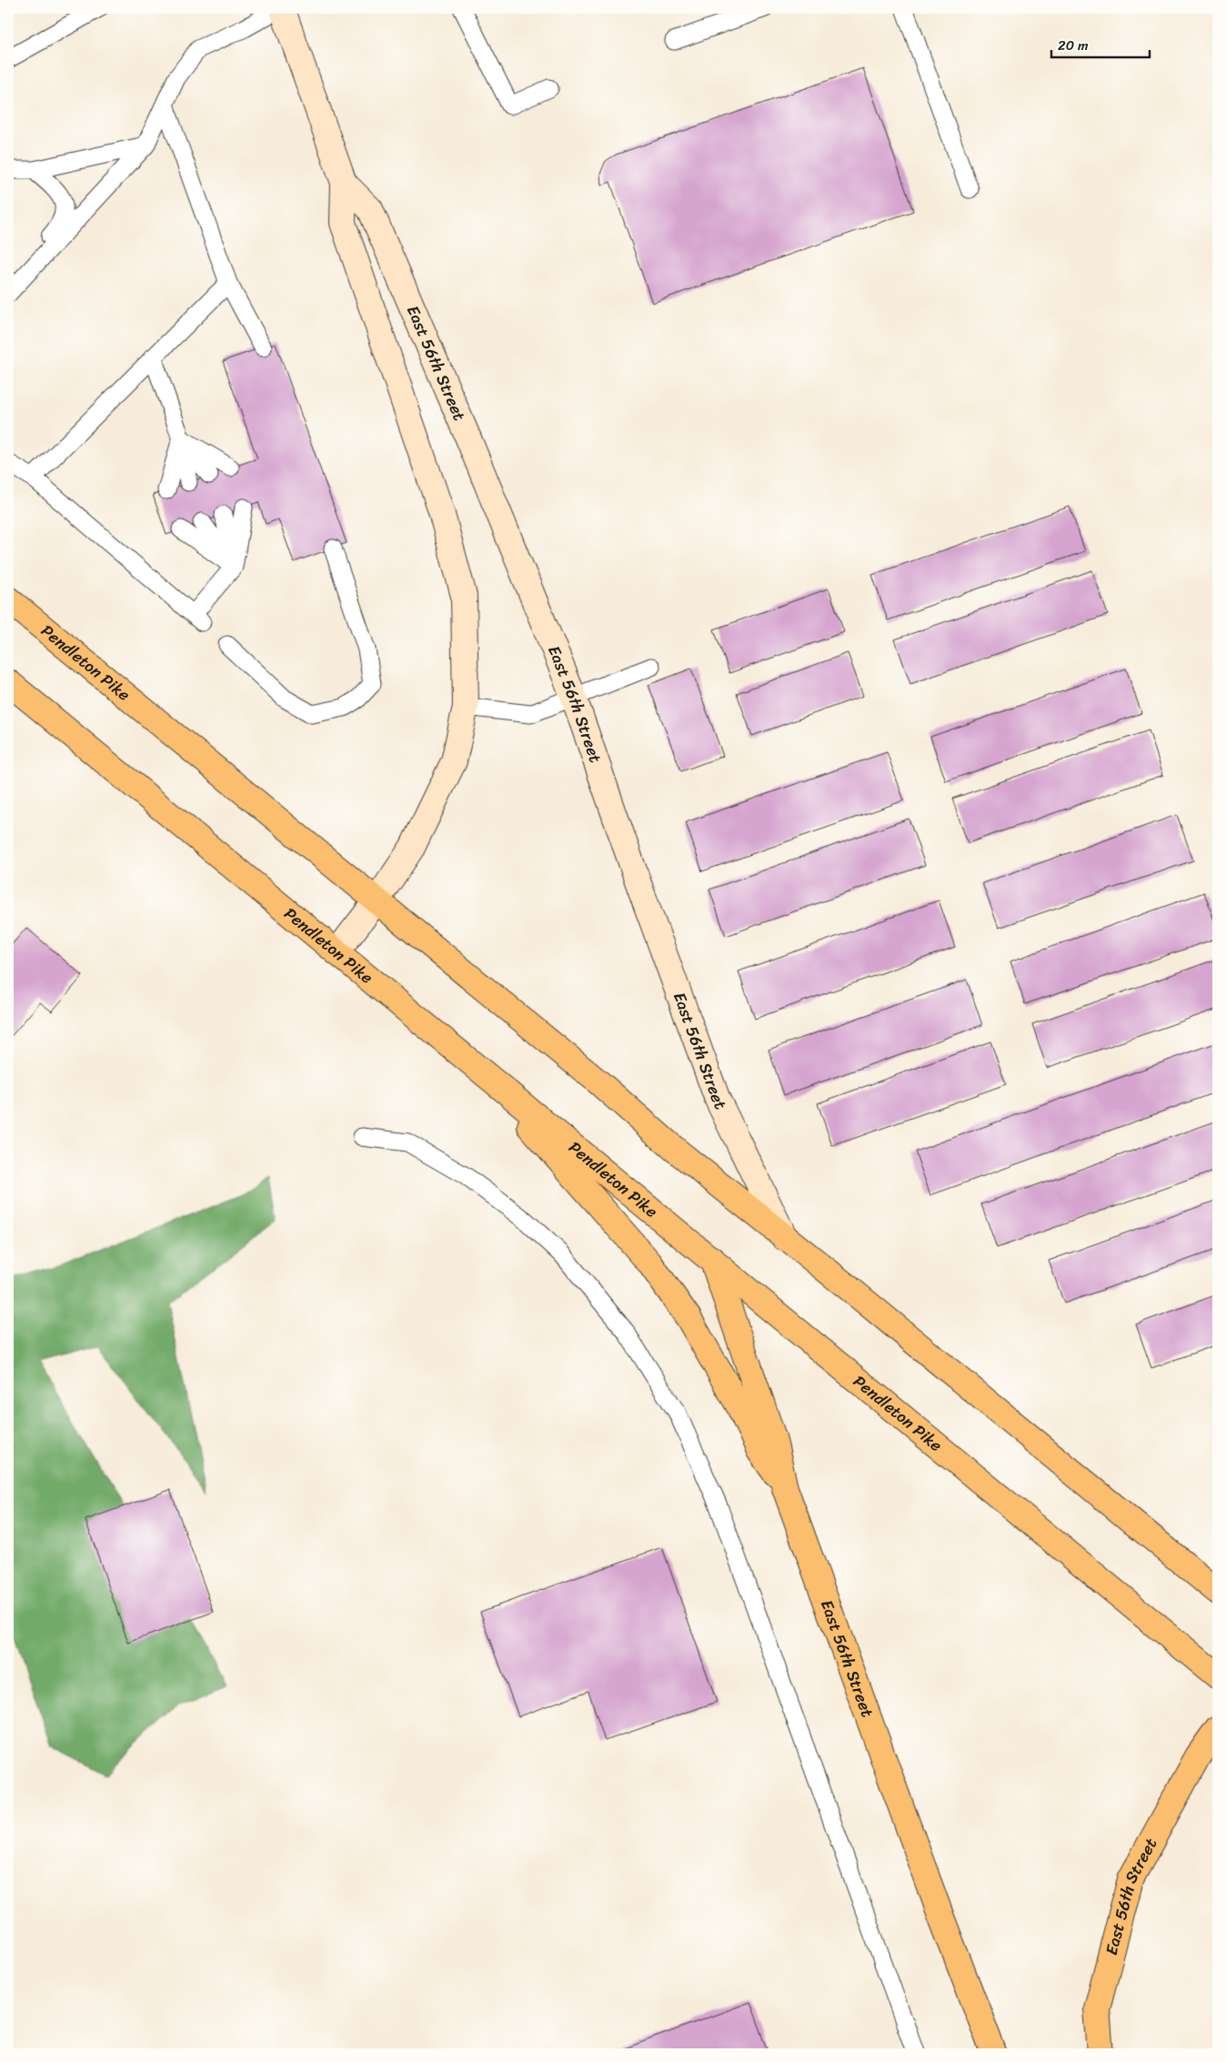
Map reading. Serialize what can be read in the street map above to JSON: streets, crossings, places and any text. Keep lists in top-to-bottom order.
{
  "streets": {
    "main road": ["East 56th Street", "Pendleton Pike"]
  },
  "crossings": [
    ["East 56th Street", "Pendleton Pike"]
  ],
  "scale_bar": "20 m"
}
